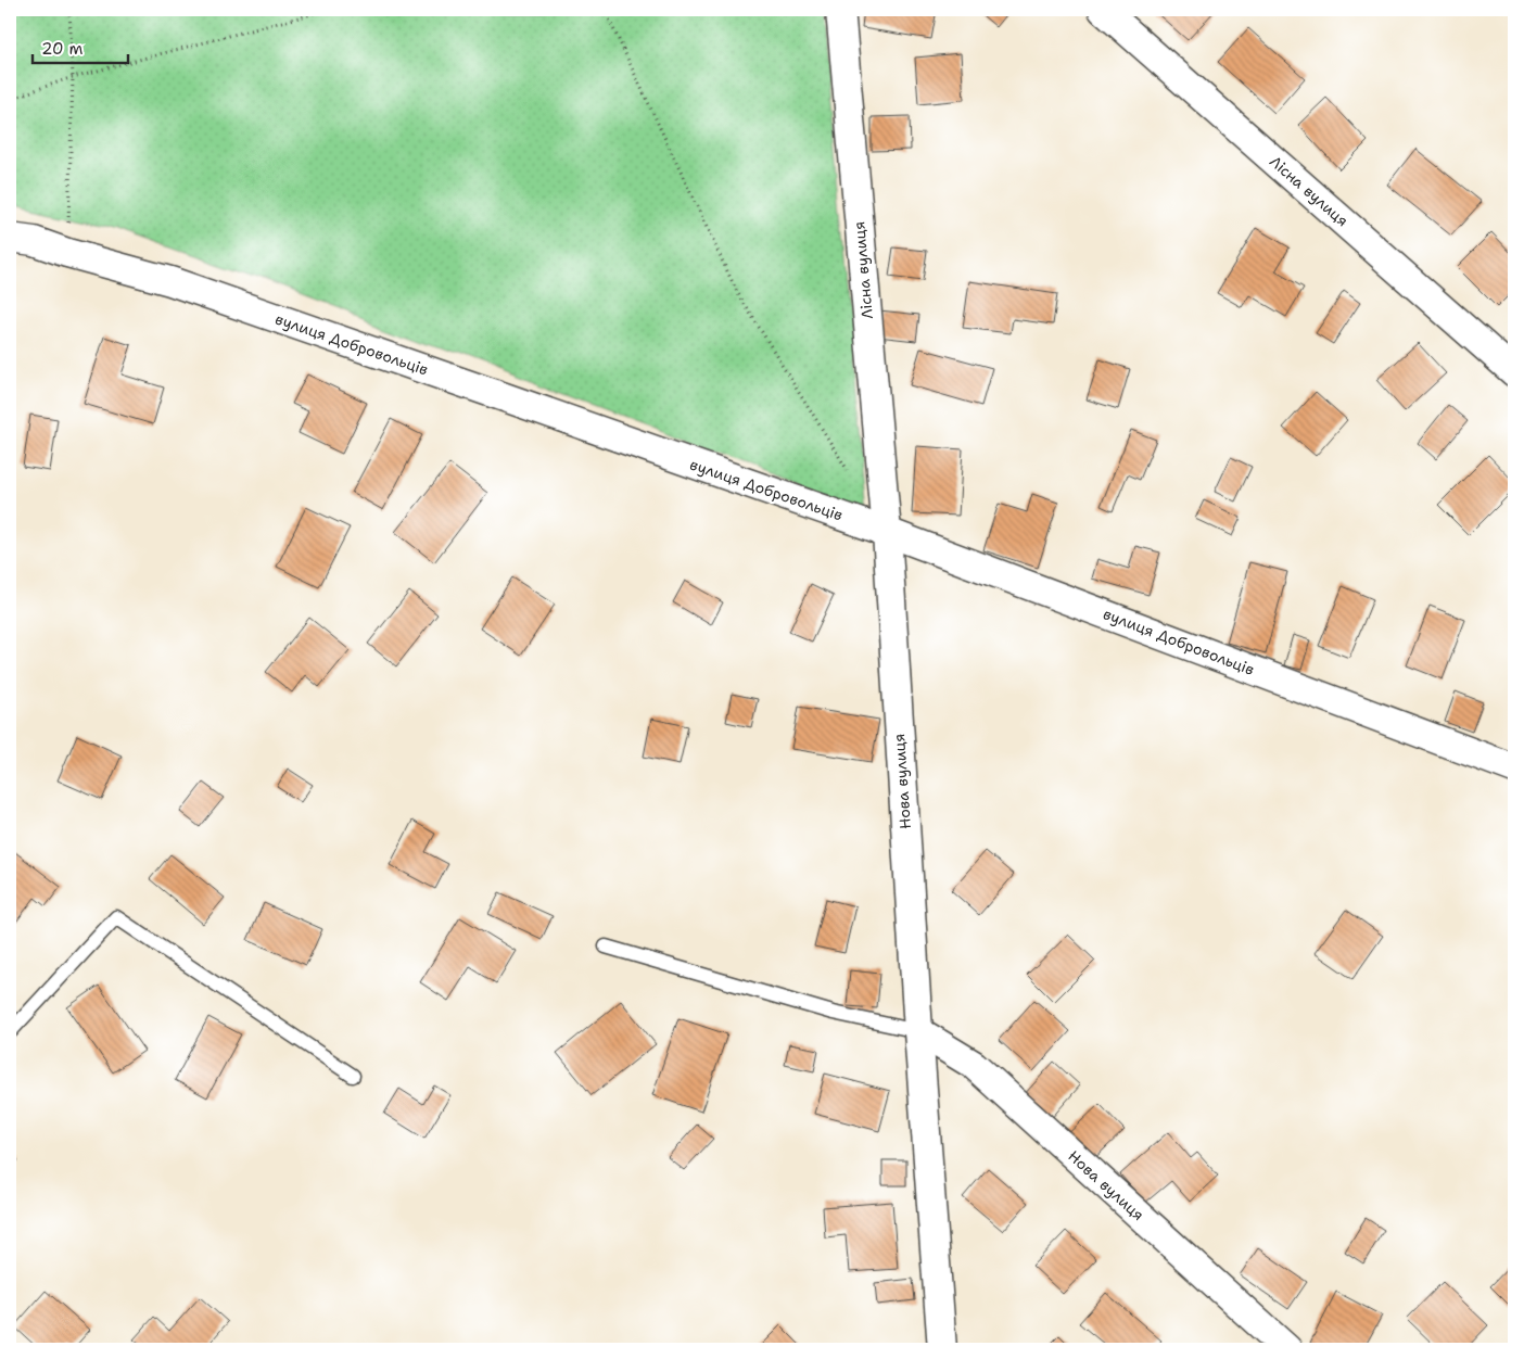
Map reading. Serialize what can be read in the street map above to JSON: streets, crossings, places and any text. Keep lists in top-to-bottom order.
{
  "streets": {
    "street": ["Лісна вулиця", "вулиця Добровольців", "Нова вулиця"]
  },
  "crossings": [
    ["Лісна вулиця", "вулиця Добровольців"],
    ["Лісна вулиця", "Нова вулиця"],
    ["вулиця Добровольців", "Нова вулиця"]
  ],
  "scale_bar": "20 m"
}
